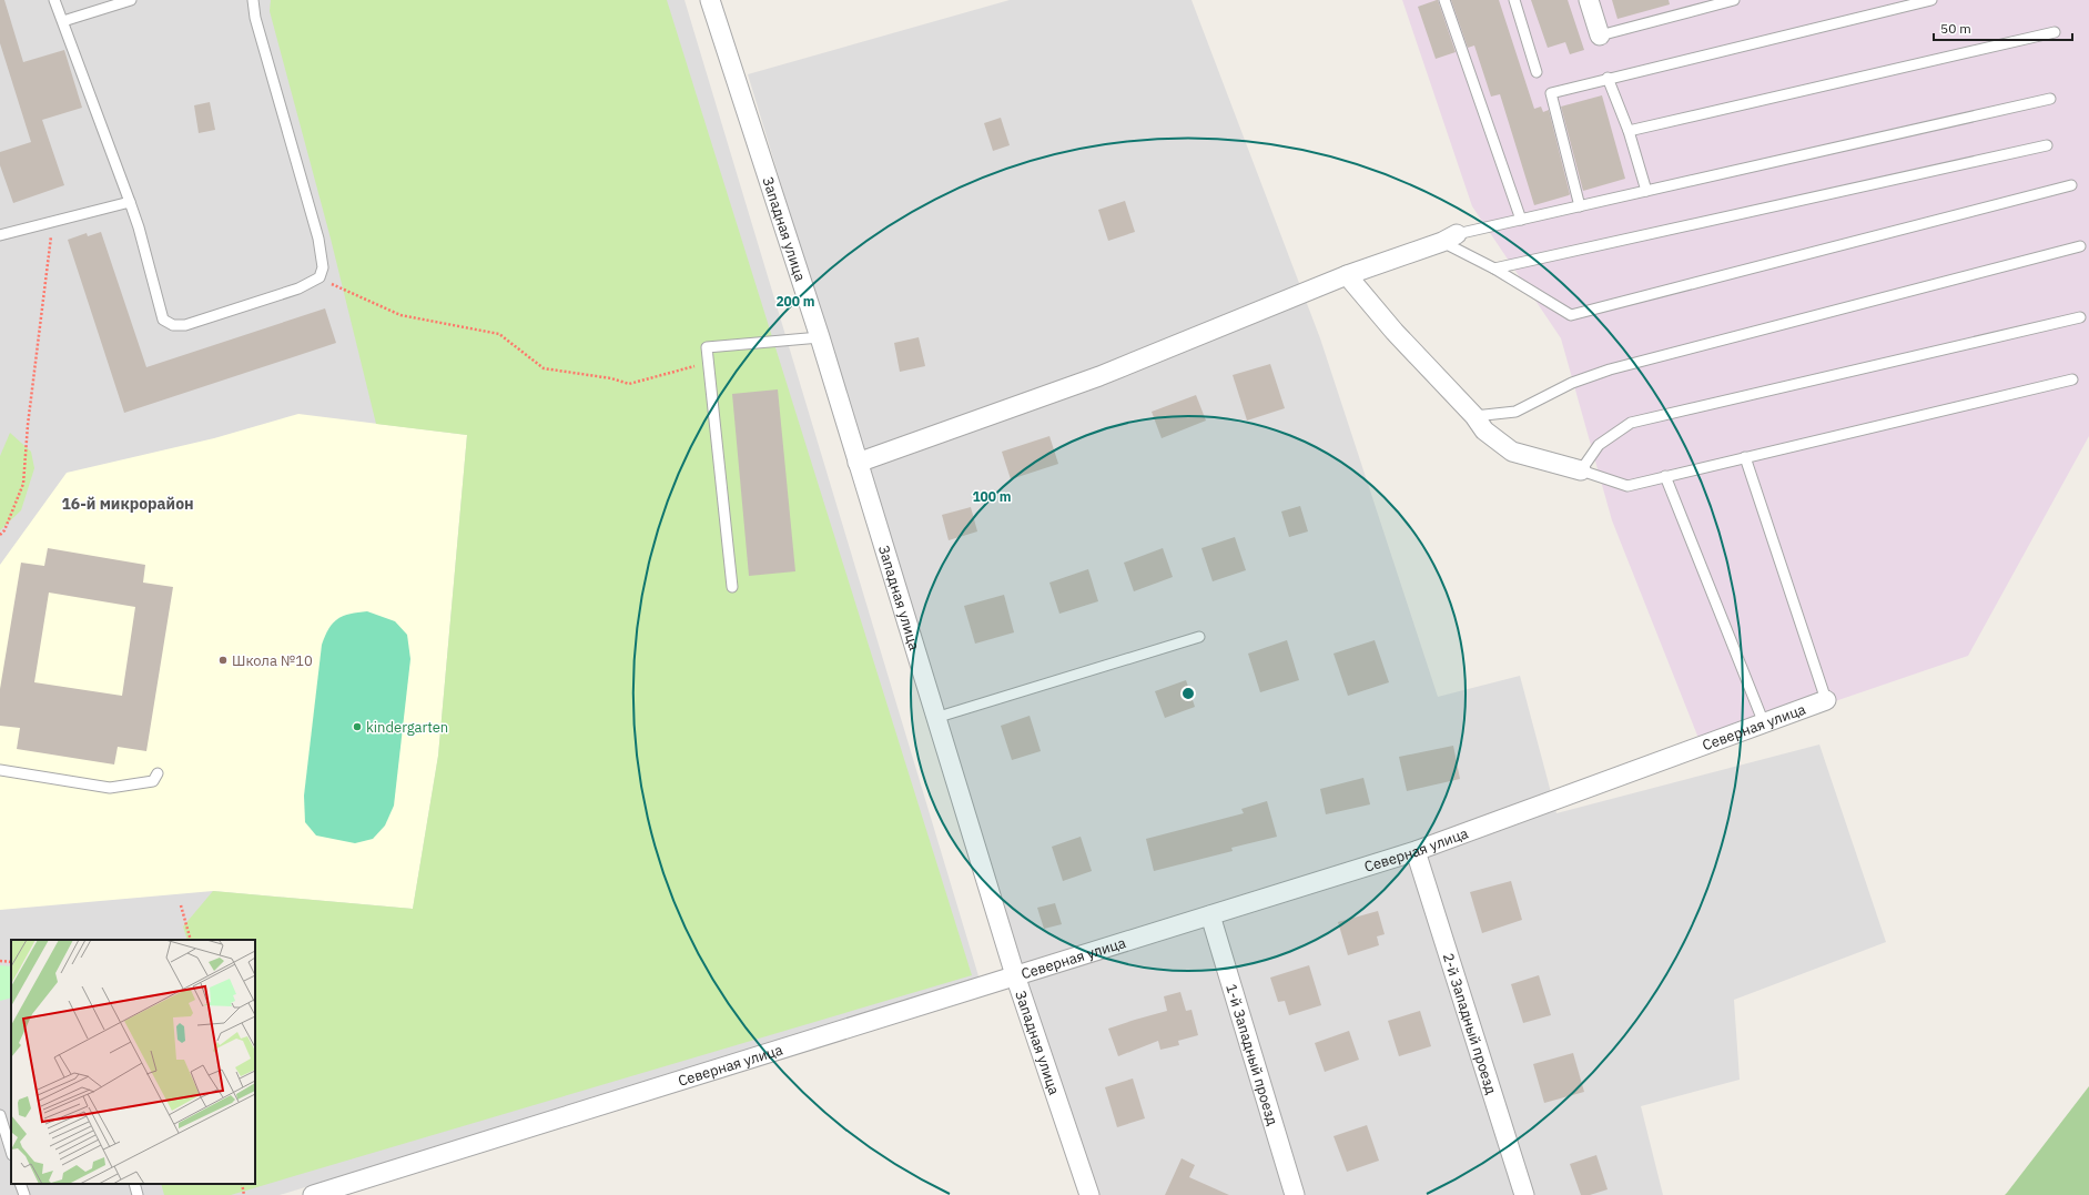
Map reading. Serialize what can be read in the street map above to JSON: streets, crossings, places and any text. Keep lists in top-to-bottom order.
{
  "streets": {
    "street": [
      "Западная улица",
      "Северная улица",
      "2-й Западный проезд",
      "1-й Западный проезд"
    ]
  },
  "crossings": [
    ["Западная улица", "Северная улица"],
    ["Северная улица", "2-й Западный проезд"],
    ["Северная улица", "1-й Западный проезд"]
  ],
  "districts": ["16-й микрорайон"],
  "places": ["Школа №10", "kindergarten"],
  "scale_bar": "50 m",
  "rings": ["200 m", "100 m"]
}
